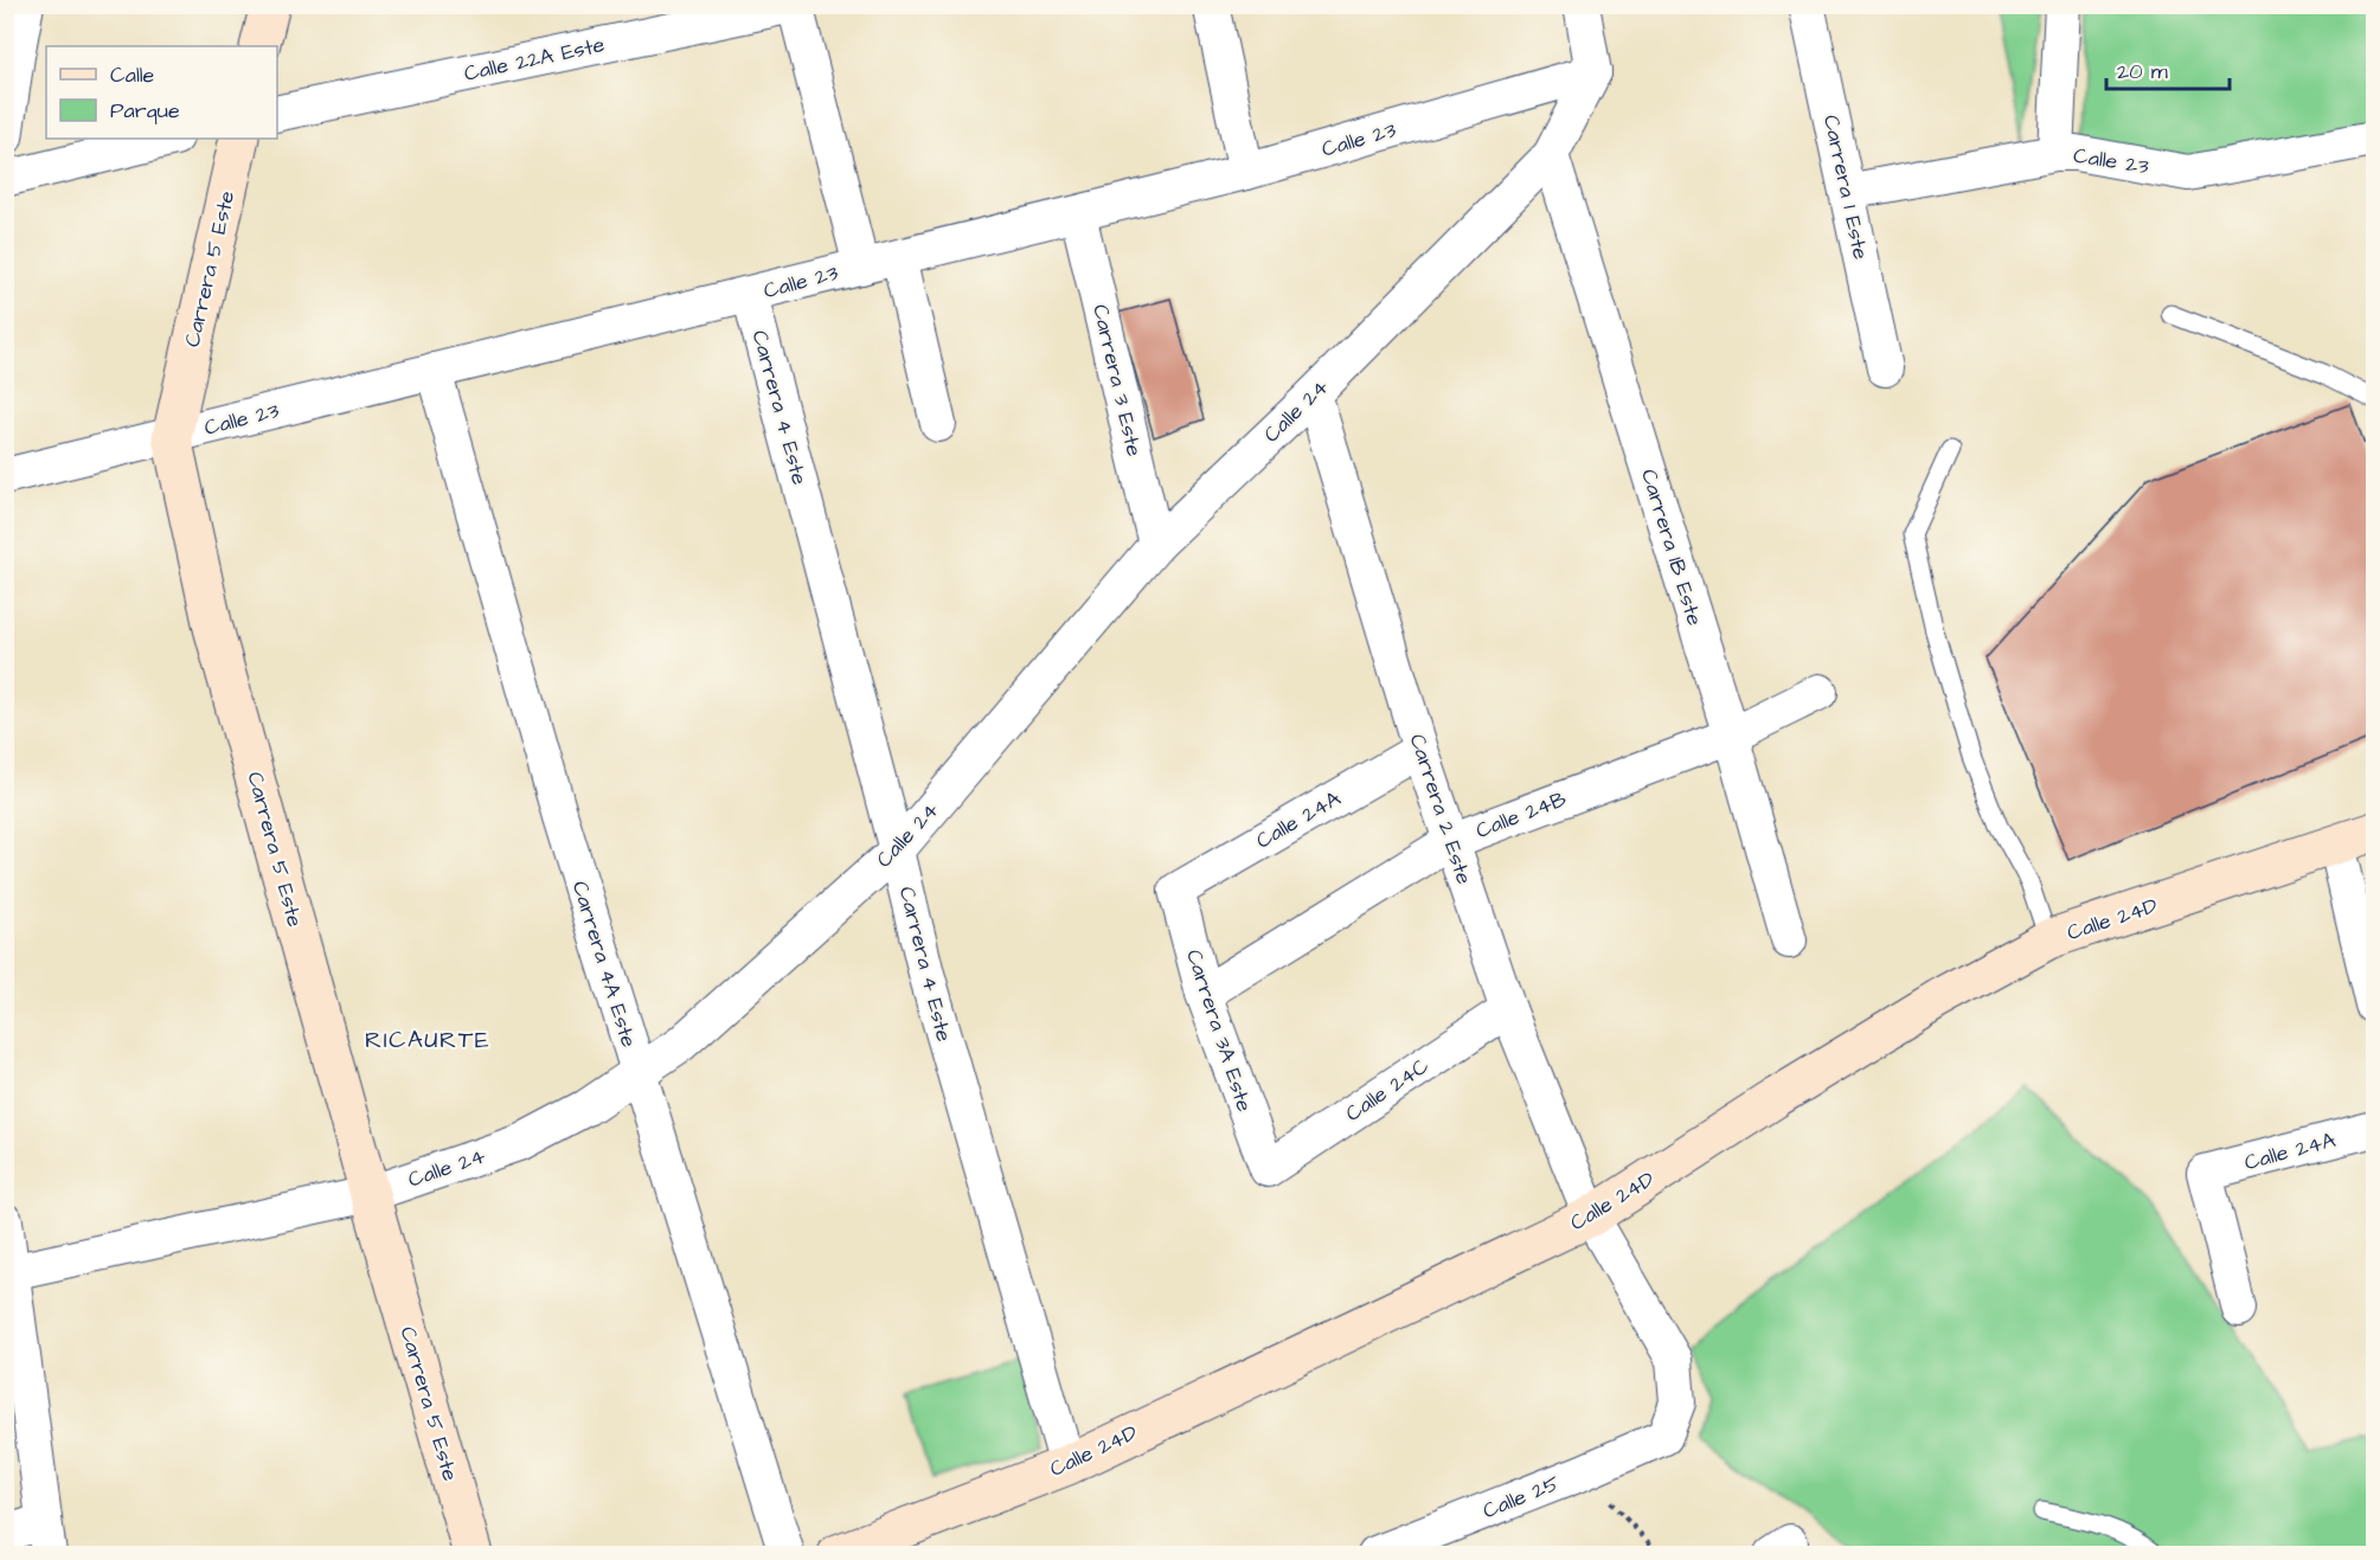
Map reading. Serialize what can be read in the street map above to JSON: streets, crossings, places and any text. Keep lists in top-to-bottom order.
{
  "streets": {
    "street": [
      "Calle 22A Este",
      "Calle 23",
      "Carrera 1 Este",
      "Carrera 5 Este",
      "Carrera 3 Este",
      "Carrera 4 Este",
      "Calle 24",
      "Carrera 1B Este",
      "Carrera 2 Este",
      "Calle 24B",
      "Calle 24A",
      "Calle 24D",
      "Carrera 4A Este",
      "Carrera 3A Este",
      "Calle 24C",
      "Calle 25"
    ]
  },
  "crossings": [
    ["Calle 23", "Carrera 1 Este"],
    ["Calle 23", "Carrera 5 Este"],
    ["Calle 23", "Carrera 3 Este"],
    ["Calle 23", "Carrera 4 Este"],
    ["Calle 23", "Calle 24"],
    ["Calle 23", "Carrera 4A Este"],
    ["Carrera 5 Este", "Calle 24"],
    ["Carrera 3 Este", "Calle 24"],
    ["Carrera 4 Este", "Calle 24"],
    ["Carrera 4 Este", "Calle 24D"],
    ["Calle 24", "Carrera 1B Este"],
    ["Calle 24", "Carrera 2 Este"],
    ["Calle 24", "Carrera 4A Este"],
    ["Carrera 1B Este", "Calle 24B"],
    ["Carrera 2 Este", "Calle 24B"],
    ["Carrera 2 Este", "Calle 24A"],
    ["Carrera 2 Este", "Calle 24D"],
    ["Carrera 2 Este", "Calle 24C"],
    ["Carrera 2 Este", "Calle 25"],
    ["Calle 24B", "Carrera 3A Este"],
    ["Calle 24A", "Carrera 3A Este"],
    ["Calle 24D", "Calle 25"],
    ["Carrera 3A Este", "Calle 24C"]
  ],
  "districts": ["RICAURTE"],
  "legend": ["Calle", "Parque"],
  "scale_bar": "20 m"
}
